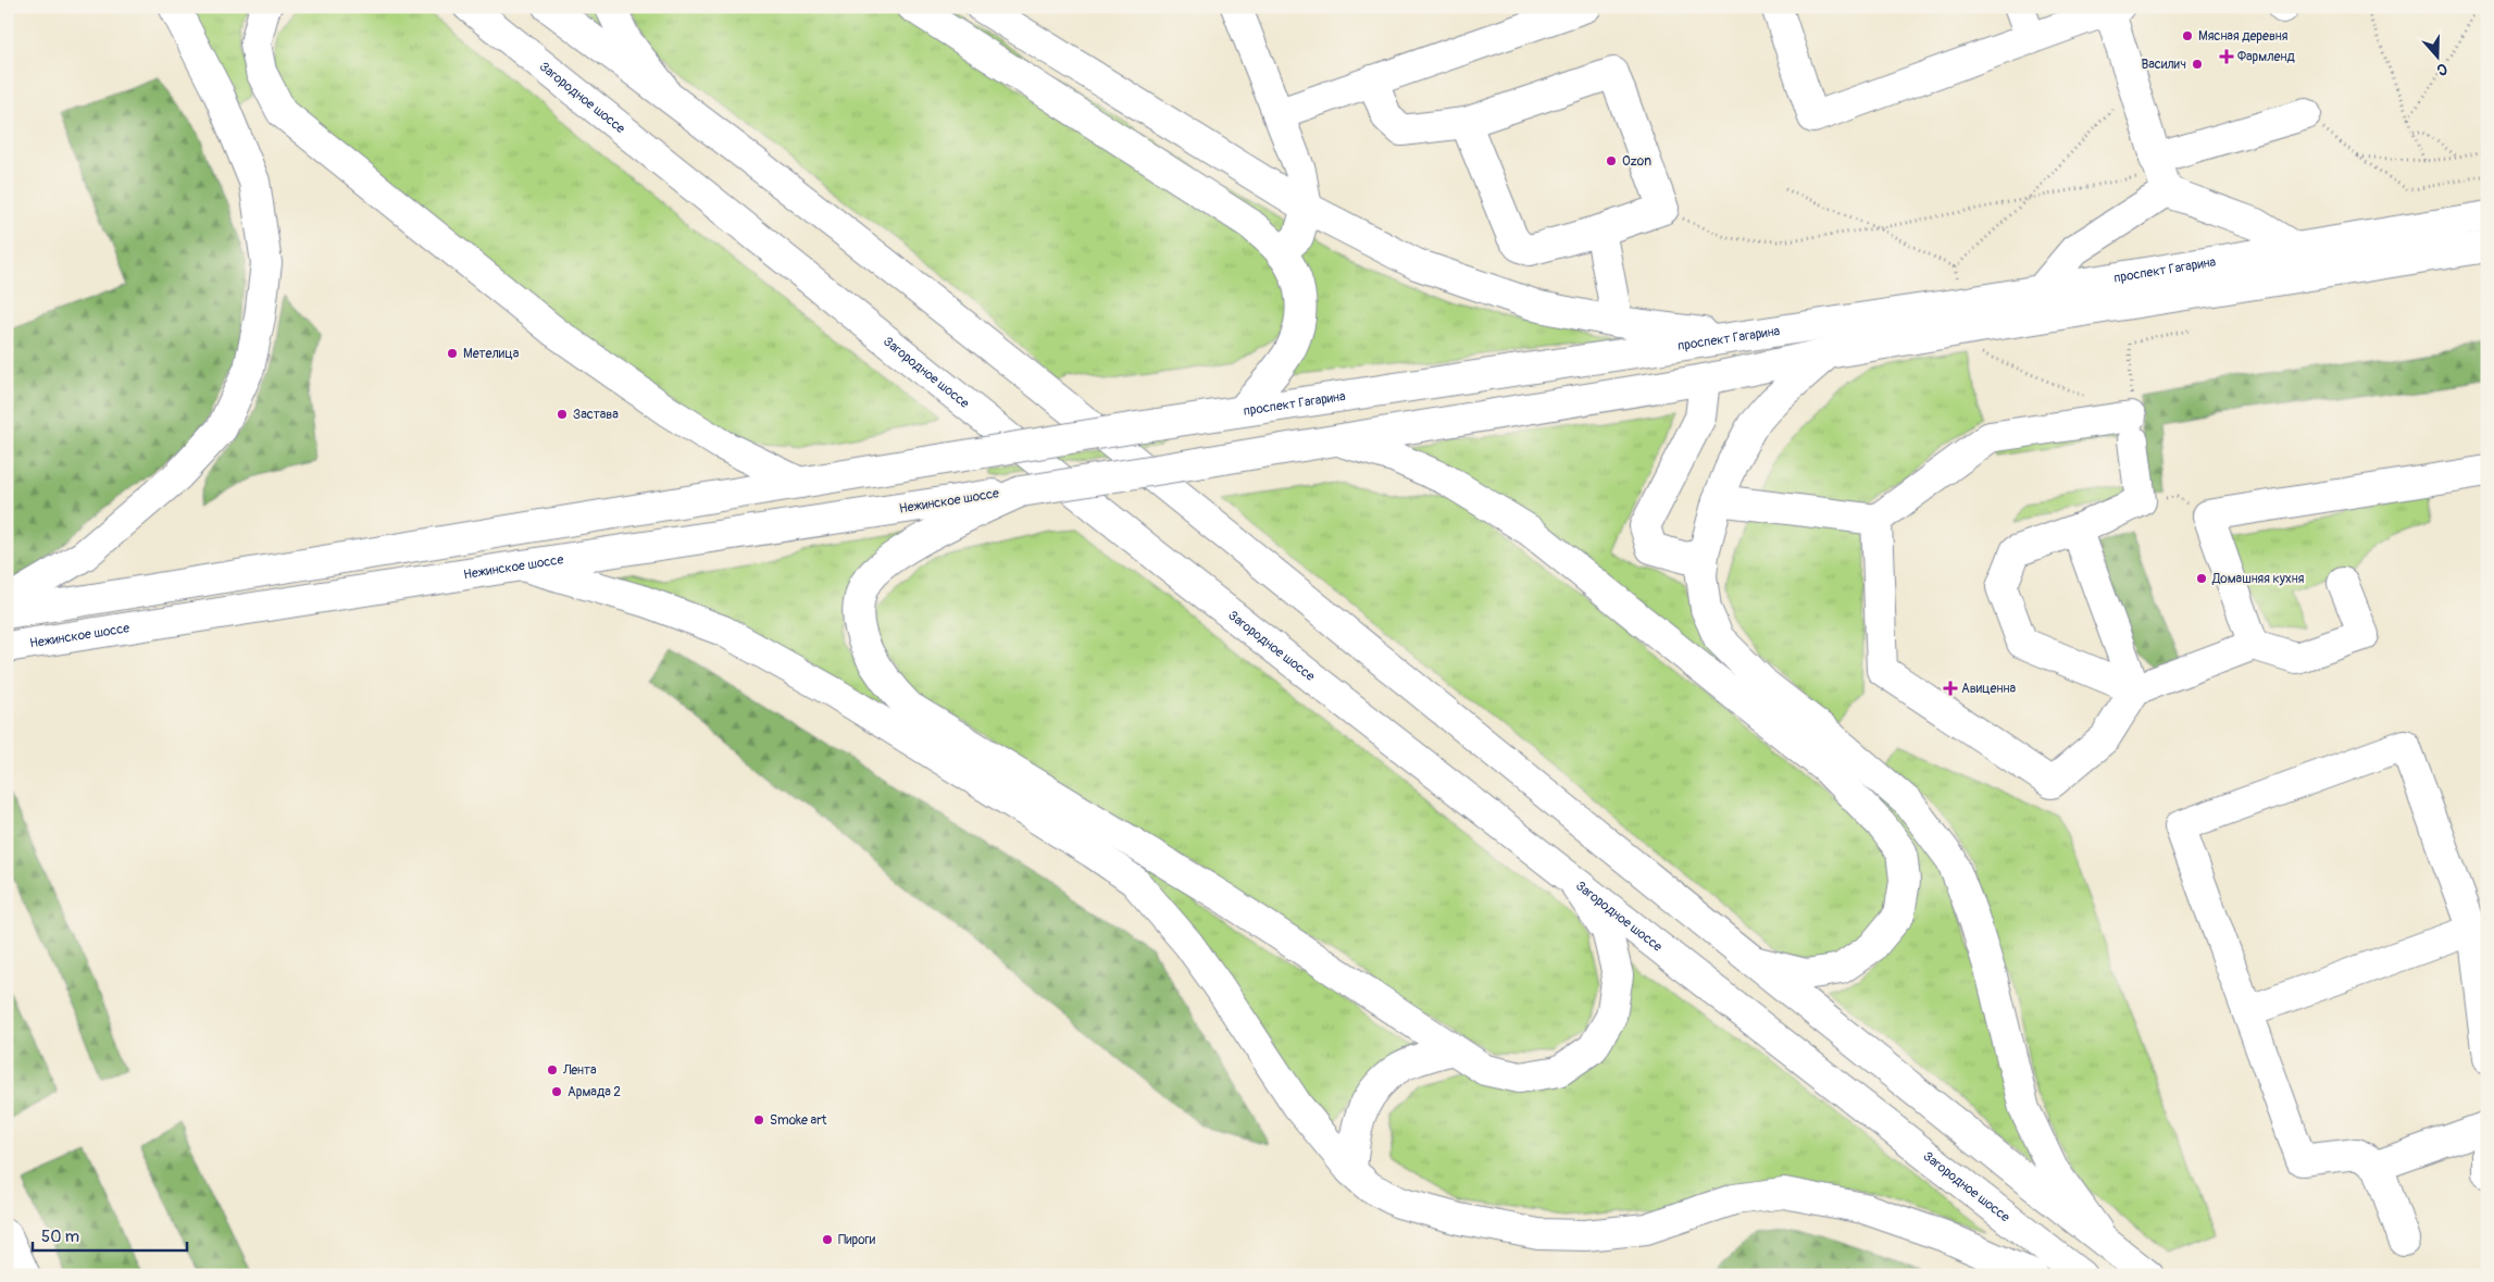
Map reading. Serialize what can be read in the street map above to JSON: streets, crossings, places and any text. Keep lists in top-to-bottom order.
{
  "streets": {
    "main road": ["Загородное шоссе", "проспект Гагарина", "Нежинское шоссе"]
  },
  "crossings": [
    ["проспект Гагарина", "Нежинское шоссе"]
  ],
  "places": {
    "other": [
      "Мясная деревня",
      "Василич",
      "Ozon",
      "Метелица",
      "Застава",
      "Домашняя кухня",
      "Лента",
      "Армада 2",
      "Smoke art",
      "Пироги"
    ],
    "health": ["Фармленд", "Авиценна"]
  },
  "scale_bar": "50 m",
  "north": "bottom"
}
